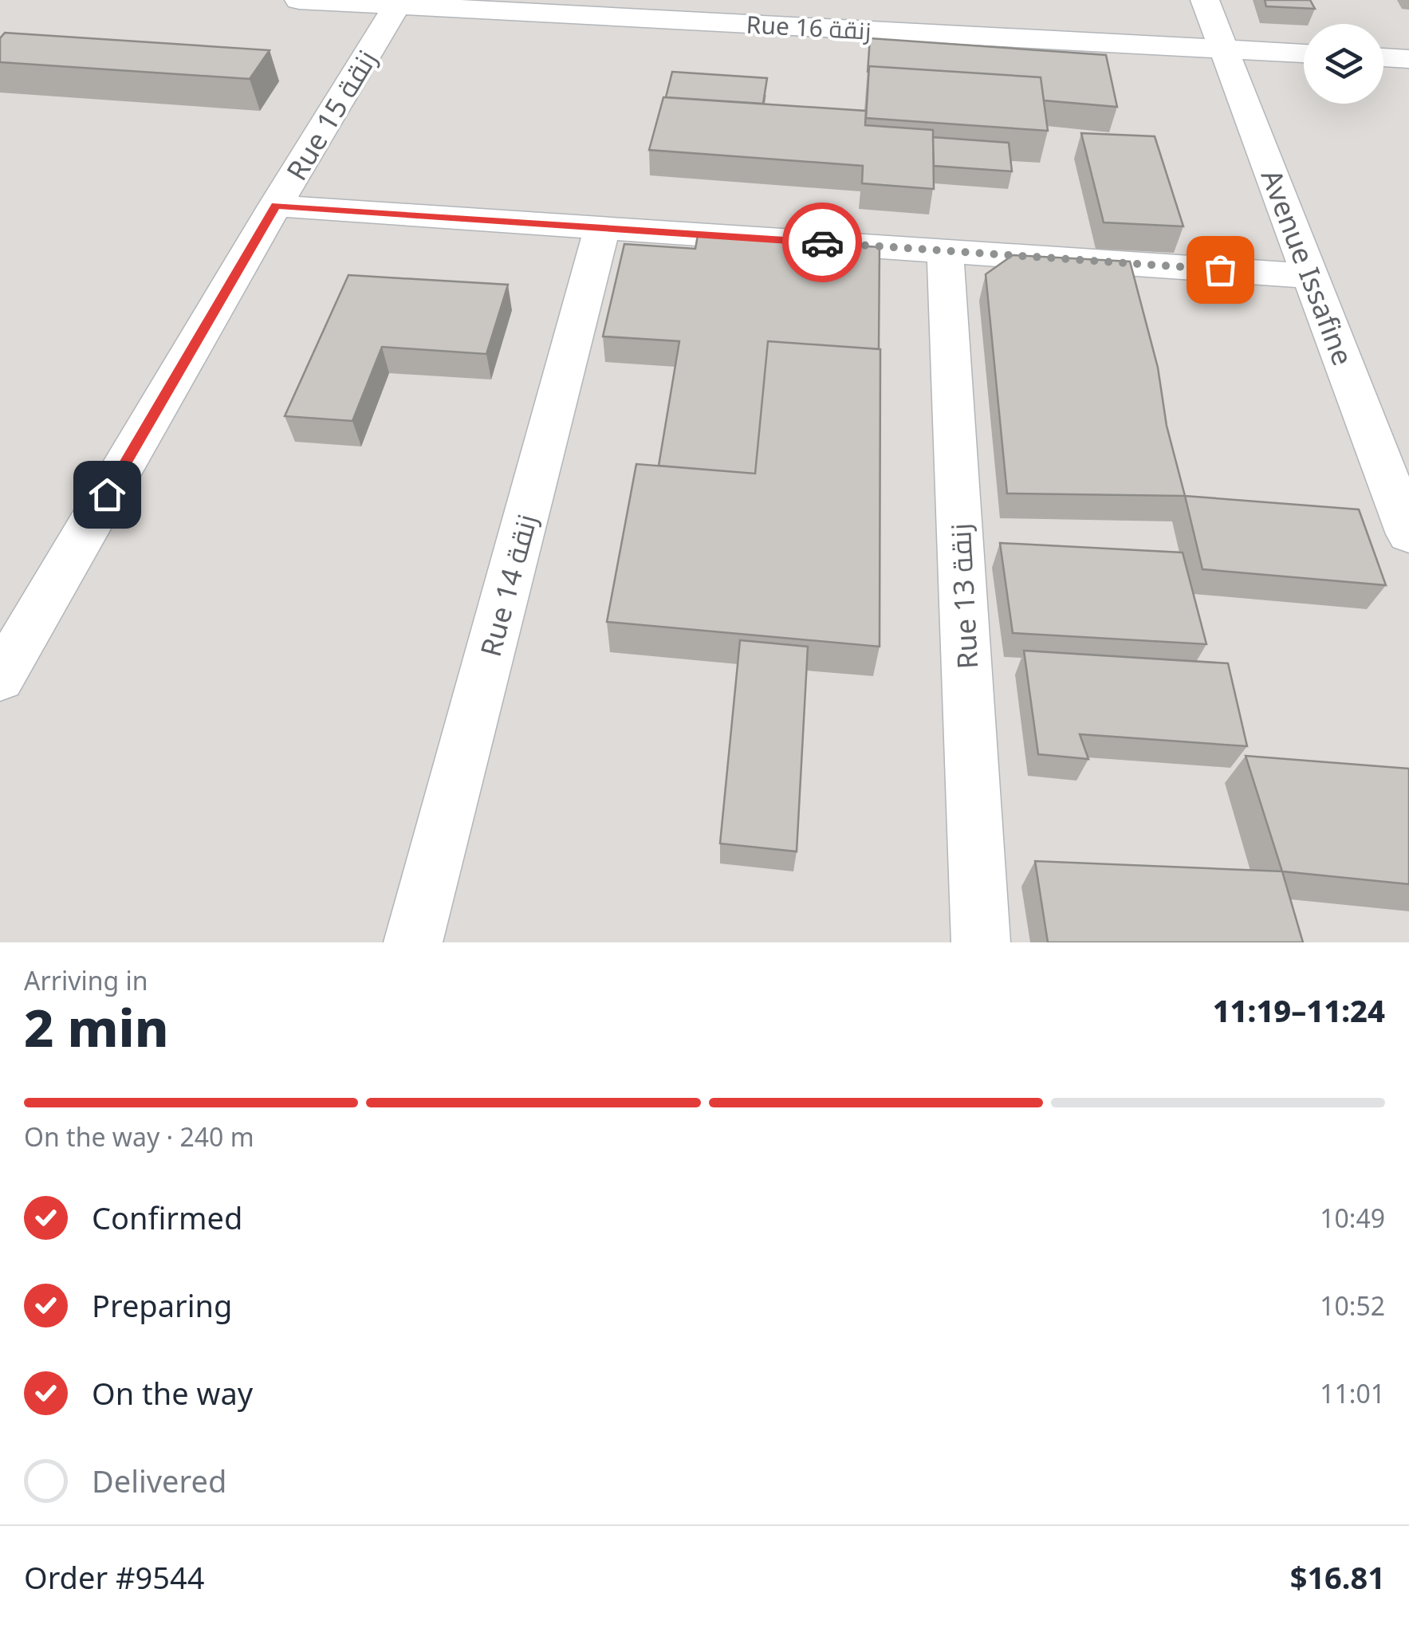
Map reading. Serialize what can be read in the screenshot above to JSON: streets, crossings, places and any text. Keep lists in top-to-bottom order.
{
  "streets": {
    "street": [
      "Rue 16 زنقة",
      "Rue 15 زنقة",
      "Avenue Issafine",
      "Rue 14 زنقة",
      "Rue 13 زنقة"
    ]
  },
  "crossings": [
    ["Rue 16 زنقة", "Rue 15 زنقة"],
    ["Rue 16 زنقة", "Avenue Issafine"]
  ],
  "page": {
    "heading": ["2 min", "Arriving in", "11:19–11:24"],
    "panel": ["Order #9544", "$16.81"],
    "bar": "On the way · 240 m",
    "list": [
      ["Confirmed", "10:49"],
      ["Preparing", "10:52"],
      ["On the way", "11:01"],
      "Delivered"
    ]
  }
}
